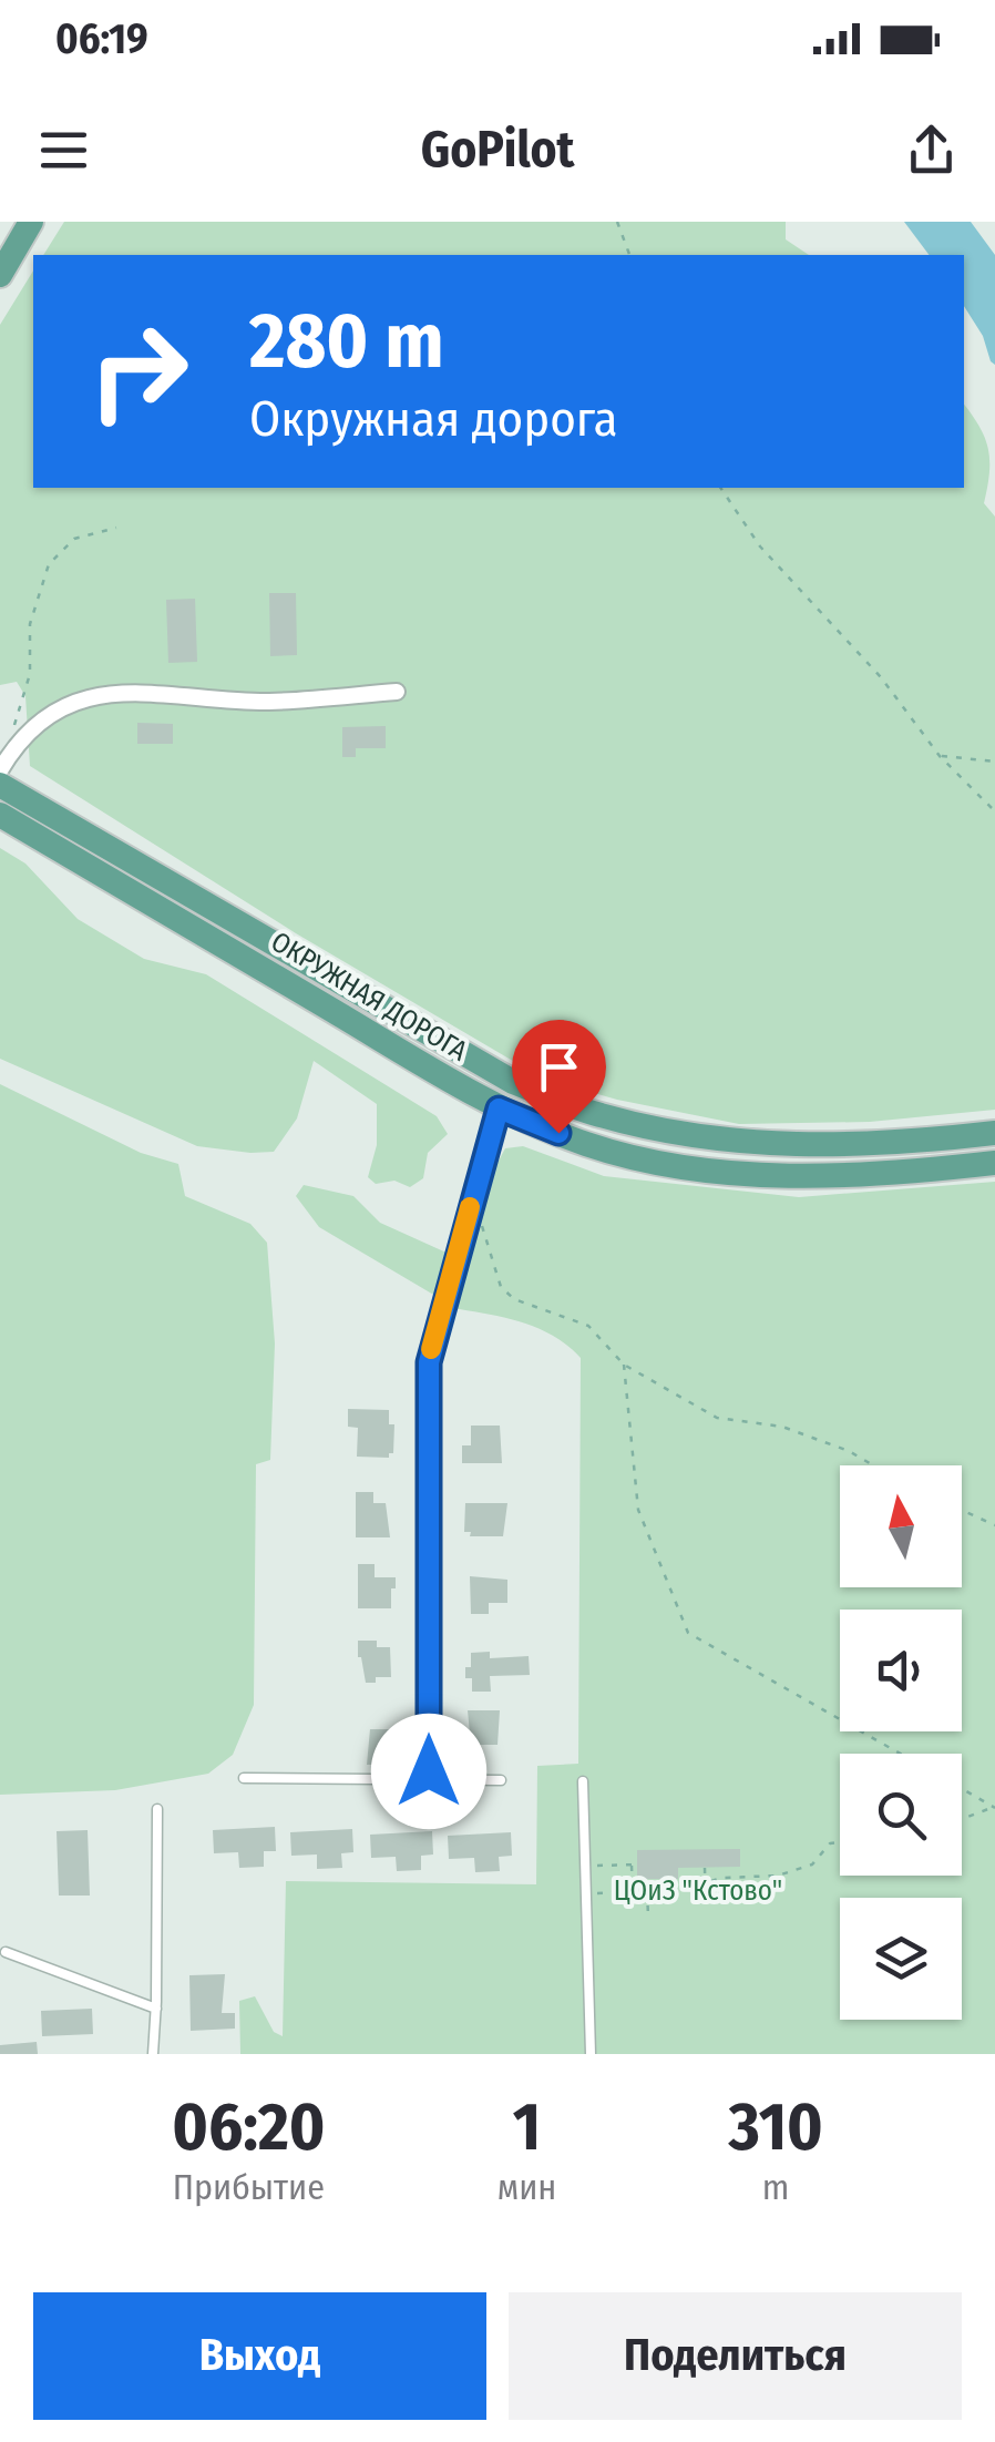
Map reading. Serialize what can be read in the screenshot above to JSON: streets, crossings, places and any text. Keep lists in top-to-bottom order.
{
  "streets": {
    "main road": ["ОКРУЖНАЯ ДОРОГА"]
  },
  "parks": ["ЦОиЗ \"Кстово\""],
  "north": "top",
  "page": {
    "status": "06:19",
    "header": "GoPilot",
    "turn": ["280 m", "Окружная дорога"],
    "eta": [
      "06:20",
      "Прибытие",
      "1",
      "мин",
      "310",
      "m"
    ],
    "buttons": ["Выход", "Поделиться"]
  }
}
